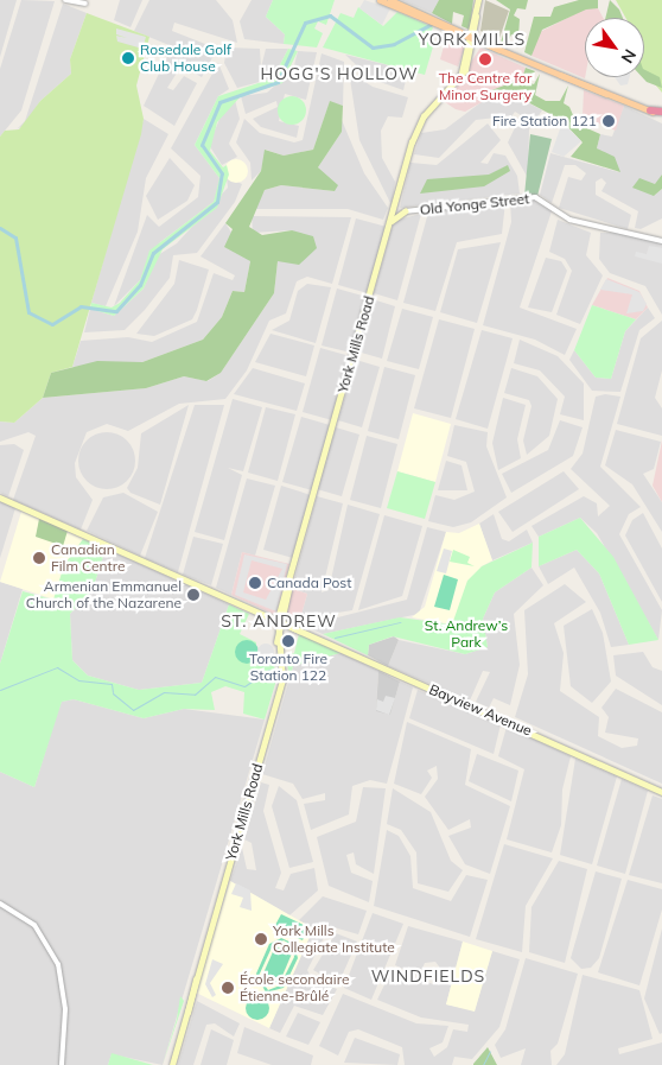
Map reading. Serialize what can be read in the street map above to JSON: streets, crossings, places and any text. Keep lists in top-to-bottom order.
{
  "streets": {
    "main road": ["York Mills Road", "Bayview Avenue"],
    "street": ["Old Yonge Street"]
  },
  "crossings": [
    ["York Mills Road", "Bayview Avenue"]
  ],
  "districts": [
    "YORK MILLS",
    "HOGG'S HOLLOW",
    "ST. ANDREW",
    "WINDFIELDS"
  ],
  "parks": ["St. Andrew’s Park"],
  "places": [
    "Rosedale Golf Club House",
    "The Centre for Minor Surgery",
    "Fire Station 121",
    "Canadian Film Centre",
    "Canada Post",
    "Armenian Emmanuel Church of the Nazarene",
    "Toronto Fire Station 122",
    "York Mills Collegiate Institute",
    "École secondaire Étienne-Brûlé"
  ],
  "north": "bottom right"
}
